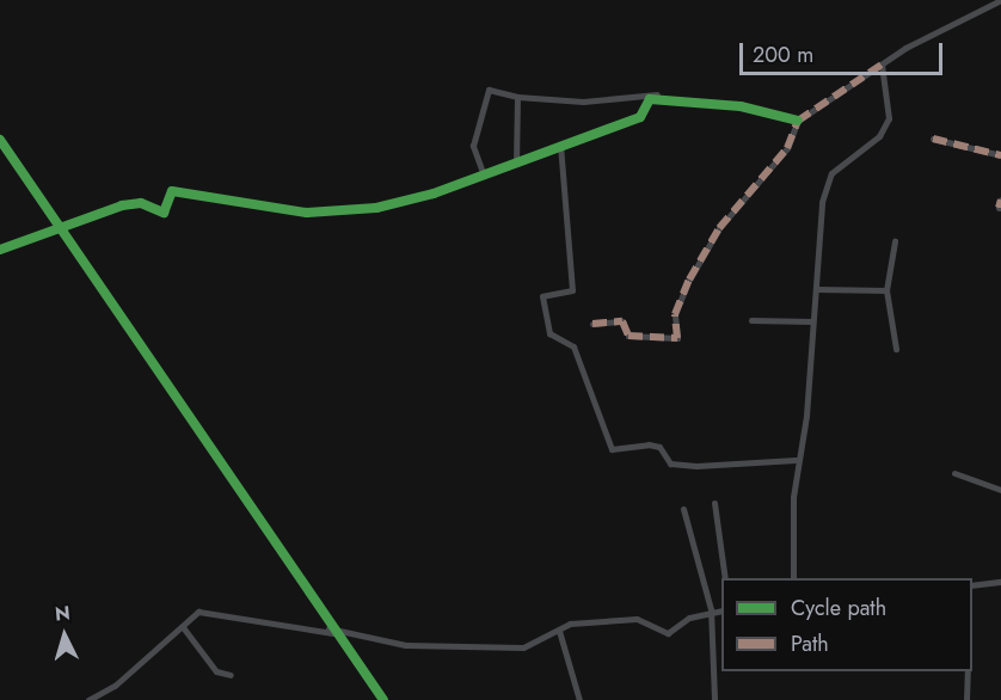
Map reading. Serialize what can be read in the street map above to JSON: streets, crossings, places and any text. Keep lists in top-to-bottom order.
{
  "legend": ["Cycle path", "Path"],
  "scale_bar": "200 m",
  "north": "top"
}
